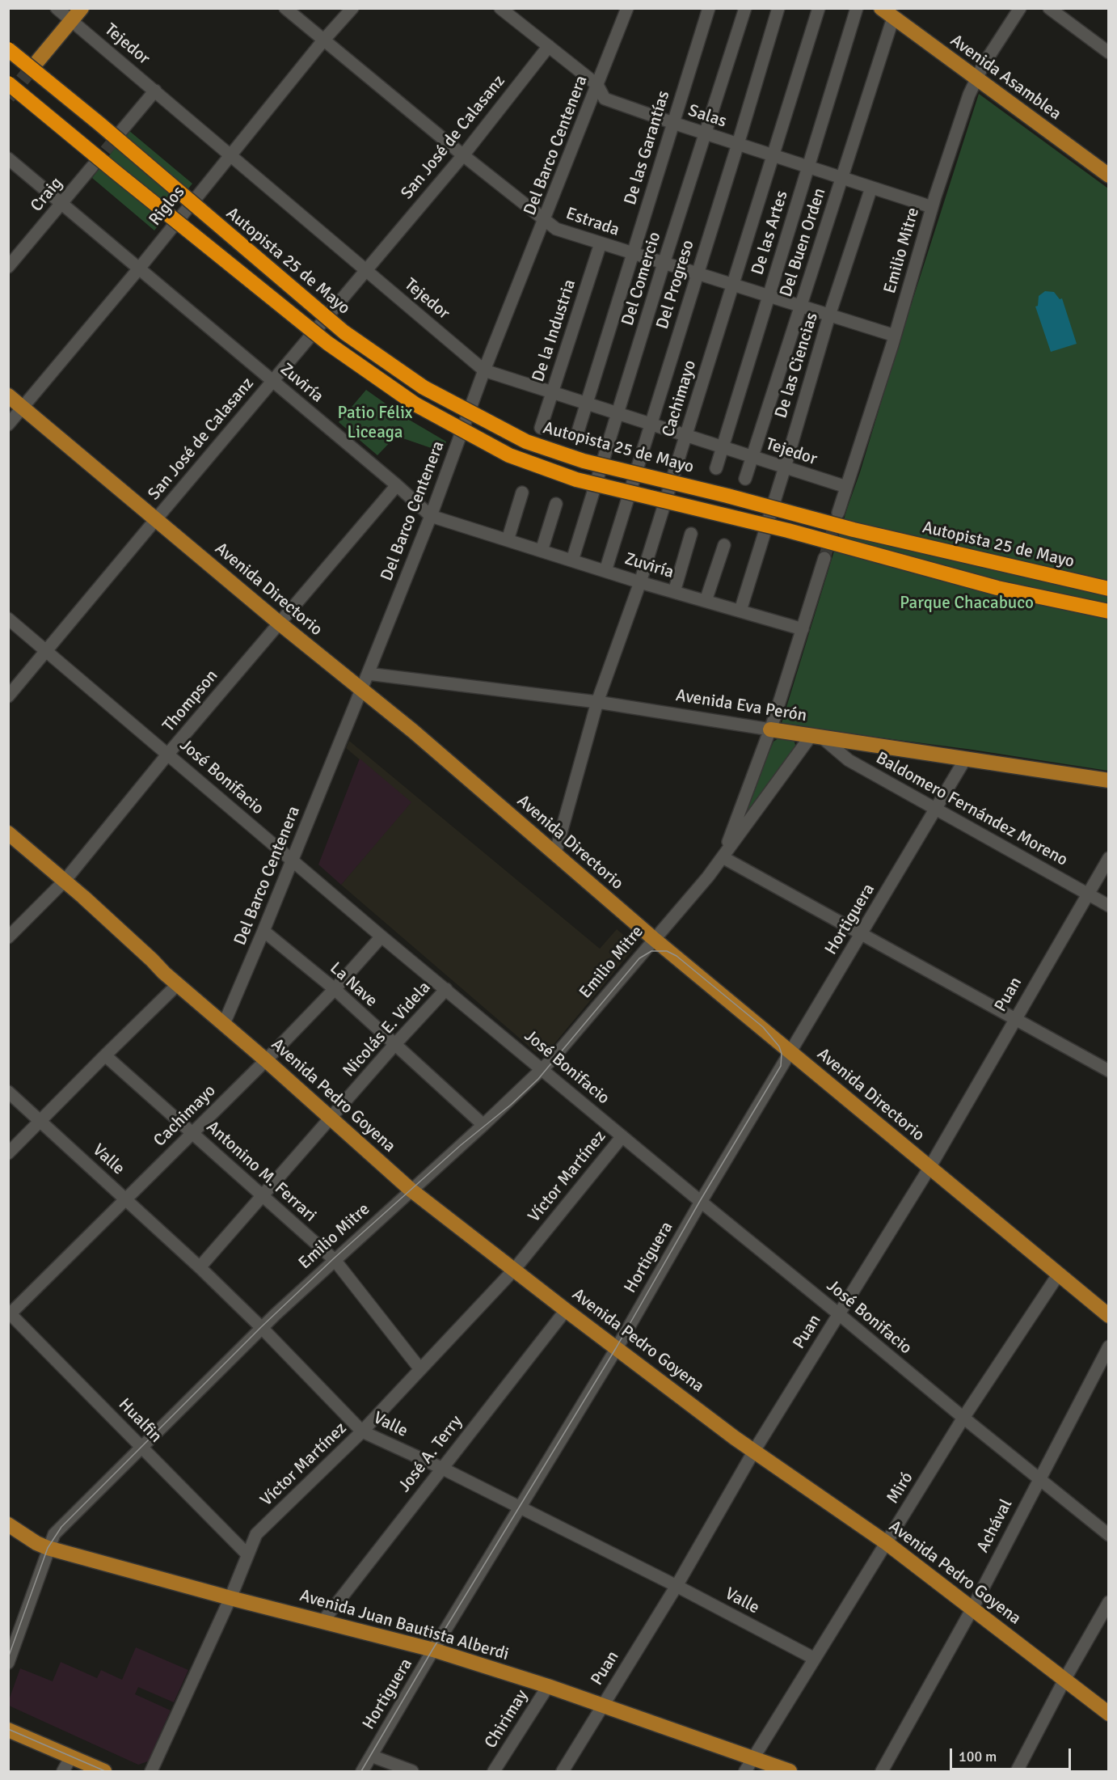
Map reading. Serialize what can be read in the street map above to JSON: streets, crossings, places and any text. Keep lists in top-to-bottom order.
{
  "streets": {
    "highway": ["Autopista 25 de Mayo"],
    "main road": [
      "Avenida Asamblea",
      "Avenida Directorio",
      "Avenida Eva Perón",
      "Avenida Pedro Goyena",
      "Avenida Juan Bautista Alberdi"
    ],
    "street": [
      "Tejedor",
      "Salas",
      "San José de Calasanz",
      "Del Barco Centenera",
      "De las Garantías",
      "Craig",
      "Riglos",
      "Estrada",
      "De las Artes",
      "Del Buen Orden",
      "Emilio Mitre",
      "Del Comercio",
      "Del Progreso",
      "De la Industria",
      "De las Ciencias",
      "Zuviría",
      "Cachimayo",
      "Thompson",
      "José Bonifacio",
      "Baldomero Fernández Moreno",
      "Hortiguera",
      "La Nave",
      "Puan",
      "Nicolás E. Videla",
      "Valle",
      "Antonino M. Ferrari",
      "Víctor Martínez",
      "Hualfin",
      "José A. Terry",
      "Miró",
      "Achával",
      "Chirimay"
    ]
  },
  "crossings": [
    ["Tejedor", "San José de Calasanz"],
    ["Tejedor", "Del Barco Centenera"],
    ["Tejedor", "De las Garantías"],
    ["Tejedor", "Riglos"],
    ["Tejedor", "De las Artes"],
    ["Tejedor", "Del Buen Orden"],
    ["Tejedor", "Emilio Mitre"],
    ["Tejedor", "Del Comercio"],
    ["Tejedor", "Del Progreso"],
    ["Tejedor", "De la Industria"],
    ["Tejedor", "De las Ciencias"],
    ["Tejedor", "Cachimayo"],
    ["Avenida Asamblea", "Del Buen Orden"],
    ["Avenida Asamblea", "Emilio Mitre"],
    ["Salas", "San José de Calasanz"],
    ["Salas", "Del Barco Centenera"],
    ["Salas", "De las Garantías"],
    ["Salas", "De las Artes"],
    ["Salas", "Del Buen Orden"],
    ["Salas", "Emilio Mitre"],
    ["Salas", "Del Comercio"],
    ["Salas", "Del Progreso"],
    ["Salas", "De las Ciencias"],
    ["Salas", "Cachimayo"],
    ["San José de Calasanz", "Estrada"],
    ["San José de Calasanz", "Zuviría"],
    ["San José de Calasanz", "Avenida Directorio"],
    ["San José de Calasanz", "José Bonifacio"],
    ["Del Barco Centenera", "Estrada"],
    ["Del Barco Centenera", "Zuviría"],
    ["Del Barco Centenera", "Avenida Directorio"],
    ["Del Barco Centenera", "Avenida Eva Perón"],
    ["Del Barco Centenera", "José Bonifacio"],
    ["Del Barco Centenera", "La Nave"],
    ["Del Barco Centenera", "Avenida Pedro Goyena"],
    ["De las Garantías", "Estrada"],
    ["Craig", "Zuviría"],
    ["Riglos", "Estrada"],
    ["Riglos", "Zuviría"],
    ["Riglos", "Avenida Directorio"],
    ["Estrada", "De las Artes"],
    ["Estrada", "Del Buen Orden"],
    ["Estrada", "Emilio Mitre"],
    ["Estrada", "Del Comercio"],
    ["Estrada", "Del Progreso"],
    ["Estrada", "De la Industria"],
    ["Estrada", "De las Ciencias"],
    ["Estrada", "Cachimayo"],
    ["Emilio Mitre", "Zuviría"],
    ["Emilio Mitre", "Avenida Directorio"],
    ["Emilio Mitre", "Avenida Eva Perón"],
    ["Emilio Mitre", "José Bonifacio"],
    ["Emilio Mitre", "Baldomero Fernández Moreno"],
    ["Emilio Mitre", "La Nave"],
    ["Emilio Mitre", "Avenida Pedro Goyena"],
    ["Emilio Mitre", "Valle"],
    ["Emilio Mitre", "Antonino M. Ferrari"],
    ["Emilio Mitre", "Hualfin"],
    ["Emilio Mitre", "Avenida Juan Bautista Alberdi"],
    ["Del Comercio", "Zuviría"],
    ["Del Progreso", "Zuviría"],
    ["De las Ciencias", "Zuviría"],
    ["Zuviría", "Cachimayo"],
    ["Zuviría", "Thompson"],
    ["Cachimayo", "Avenida Directorio"],
    ["Cachimayo", "Avenida Eva Perón"],
    ["Cachimayo", "José Bonifacio"],
    ["Cachimayo", "La Nave"],
    ["Cachimayo", "Avenida Pedro Goyena"],
    ["Cachimayo", "Valle"],
    ["Cachimayo", "Antonino M. Ferrari"],
    ["Cachimayo", "Hualfin"],
    ["Avenida Directorio", "Thompson"],
    ["Avenida Directorio", "Hortiguera"],
    ["Avenida Directorio", "Puan"],
    ["Avenida Directorio", "Miró"],
    ["Thompson", "José Bonifacio"],
    ["Thompson", "Avenida Pedro Goyena"],
    ["Avenida Eva Perón", "Baldomero Fernández Moreno"],
    ["Avenida Eva Perón", "Hortiguera"],
    ["José Bonifacio", "Hortiguera"],
    ["José Bonifacio", "Puan"],
    ["José Bonifacio", "Nicolás E. Videla"],
    ["José Bonifacio", "Víctor Martínez"],
    ["José Bonifacio", "Miró"],
    ["José Bonifacio", "Achával"],
    ["Baldomero Fernández Moreno", "Hortiguera"],
    ["Baldomero Fernández Moreno", "Puan"],
    ["Hortiguera", "Avenida Pedro Goyena"],
    ["Hortiguera", "Valle"],
    ["Hortiguera", "Avenida Juan Bautista Alberdi"],
    ["La Nave", "Nicolás E. Videla"],
    ["Puan", "Avenida Pedro Goyena"],
    ["Puan", "Valle"],
    ["Puan", "Avenida Juan Bautista Alberdi"],
    ["Nicolás E. Videla", "Avenida Pedro Goyena"],
    ["Nicolás E. Videla", "Valle"],
    ["Nicolás E. Videla", "Antonino M. Ferrari"],
    ["Avenida Pedro Goyena", "Víctor Martínez"],
    ["Avenida Pedro Goyena", "José A. Terry"],
    ["Avenida Pedro Goyena", "Miró"],
    ["Avenida Pedro Goyena", "Achával"],
    ["Valle", "Víctor Martínez"],
    ["Valle", "José A. Terry"],
    ["Valle", "Miró"],
    ["Antonino M. Ferrari", "Víctor Martínez"],
    ["Víctor Martínez", "Hualfin"],
    ["Víctor Martínez", "Avenida Juan Bautista Alberdi"],
    ["José A. Terry", "Avenida Juan Bautista Alberdi"],
    ["Miró", "Avenida Juan Bautista Alberdi"],
    ["Avenida Juan Bautista Alberdi", "Chirimay"]
  ],
  "parks": ["Patio Félix Liceaga", "Parque Chacabuco"],
  "scale_bar": "100 m"
}
